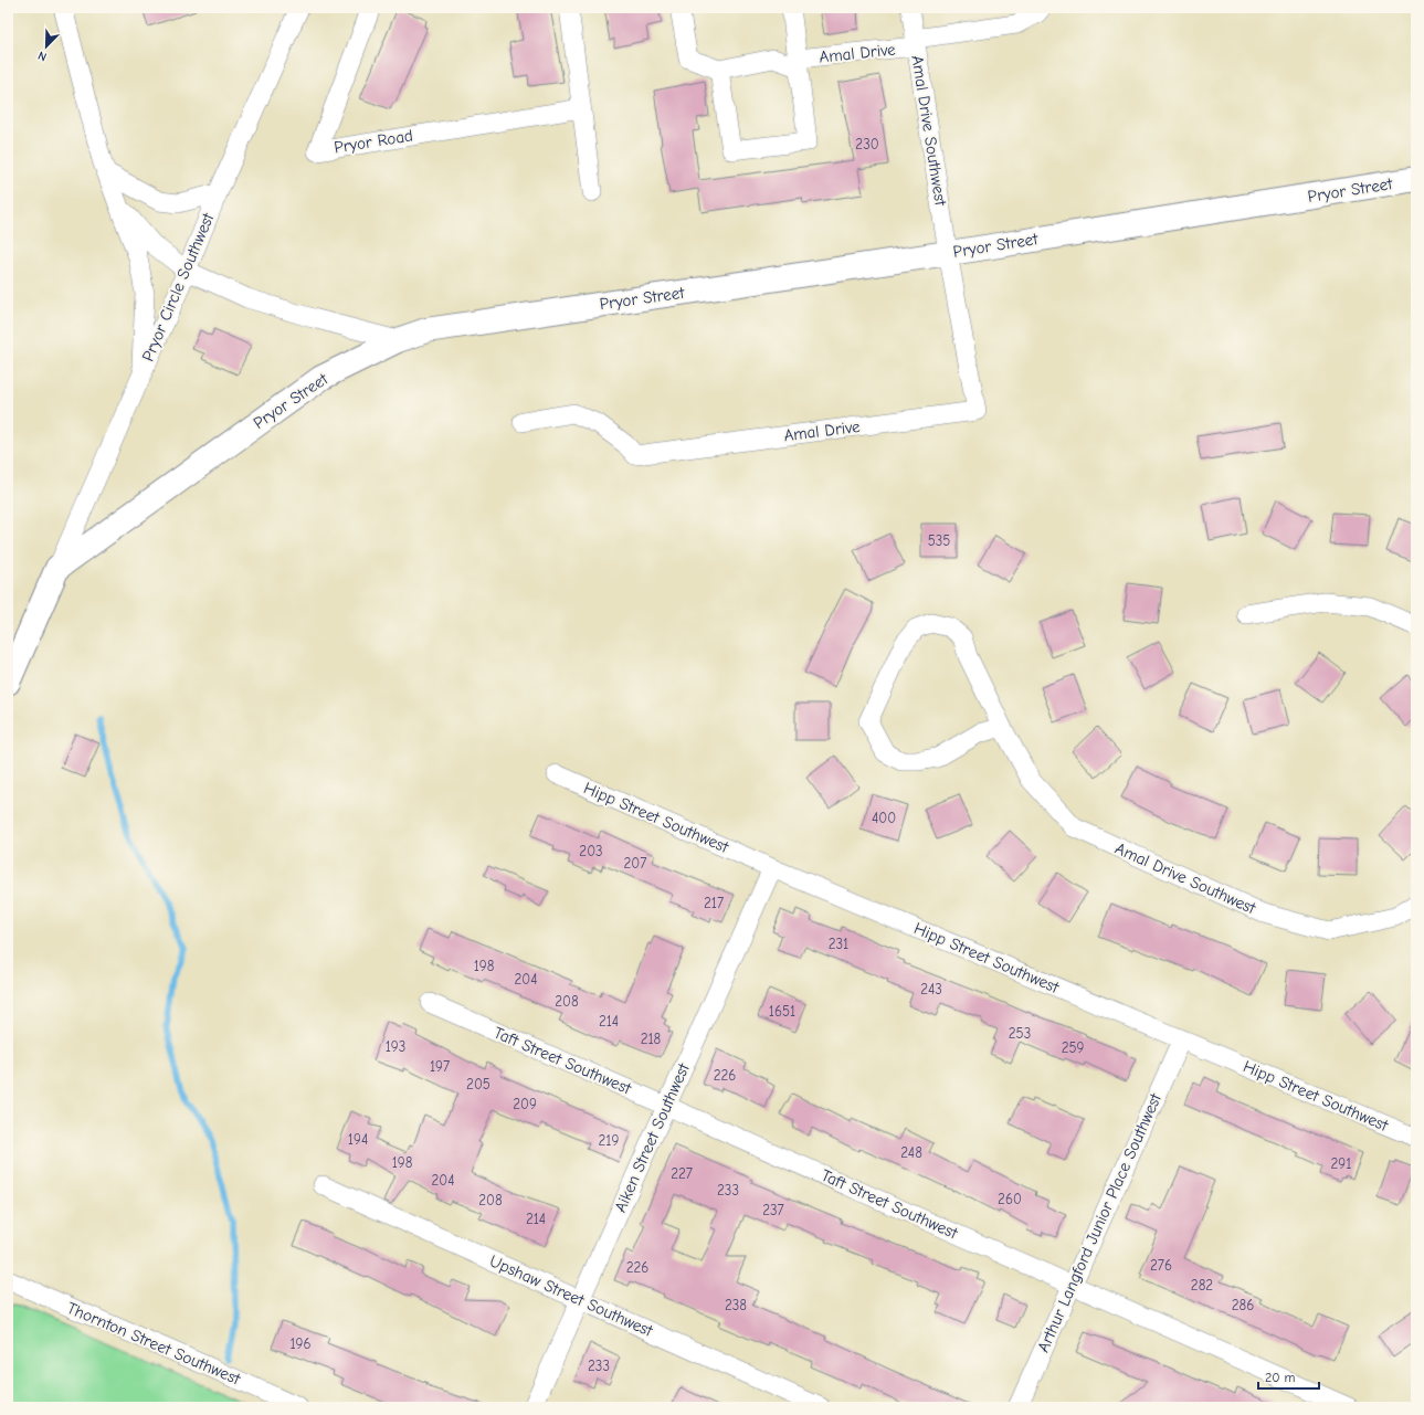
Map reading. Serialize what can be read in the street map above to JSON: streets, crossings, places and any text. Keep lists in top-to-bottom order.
{
  "streets": {
    "main road": ["Pryor Street"],
    "street": [
      "Amal Drive",
      "Amal Drive Southwest",
      "Pryor Road",
      "Pryor Circle Southwest",
      "Hipp Street Southwest",
      "Taft Street Southwest",
      "Aiken Street Southwest",
      "Arthur Langford Junior Place Southwest",
      "Upshaw Street Southwest",
      "Thornton Street Southwest"
    ]
  },
  "crossings": [
    ["Amal Drive", "Amal Drive Southwest"],
    ["Amal Drive", "Pryor Street"],
    ["Amal Drive Southwest", "Pryor Street"],
    ["Pryor Street", "Pryor Circle Southwest"],
    ["Hipp Street Southwest", "Aiken Street Southwest"],
    ["Hipp Street Southwest", "Arthur Langford Junior Place Southwest"],
    ["Taft Street Southwest", "Aiken Street Southwest"],
    ["Taft Street Southwest", "Arthur Langford Junior Place Southwest"],
    ["Aiken Street Southwest", "Upshaw Street Southwest"]
  ],
  "house_numbers": [
    "230",
    "535",
    "400",
    "203",
    "207",
    "217",
    "231",
    "198",
    "204",
    "243",
    "208",
    "1651",
    "214",
    "253",
    "218",
    "193",
    "259",
    "197",
    "226",
    "205",
    "209",
    "194",
    "219",
    "248",
    "198",
    "291",
    "227",
    "204",
    "233",
    "260",
    "208",
    "237",
    "214",
    "276",
    "226",
    "282",
    "238",
    "286",
    "196",
    "233"
  ],
  "scale_bar": "20 m",
  "north": "bottom left"
}
